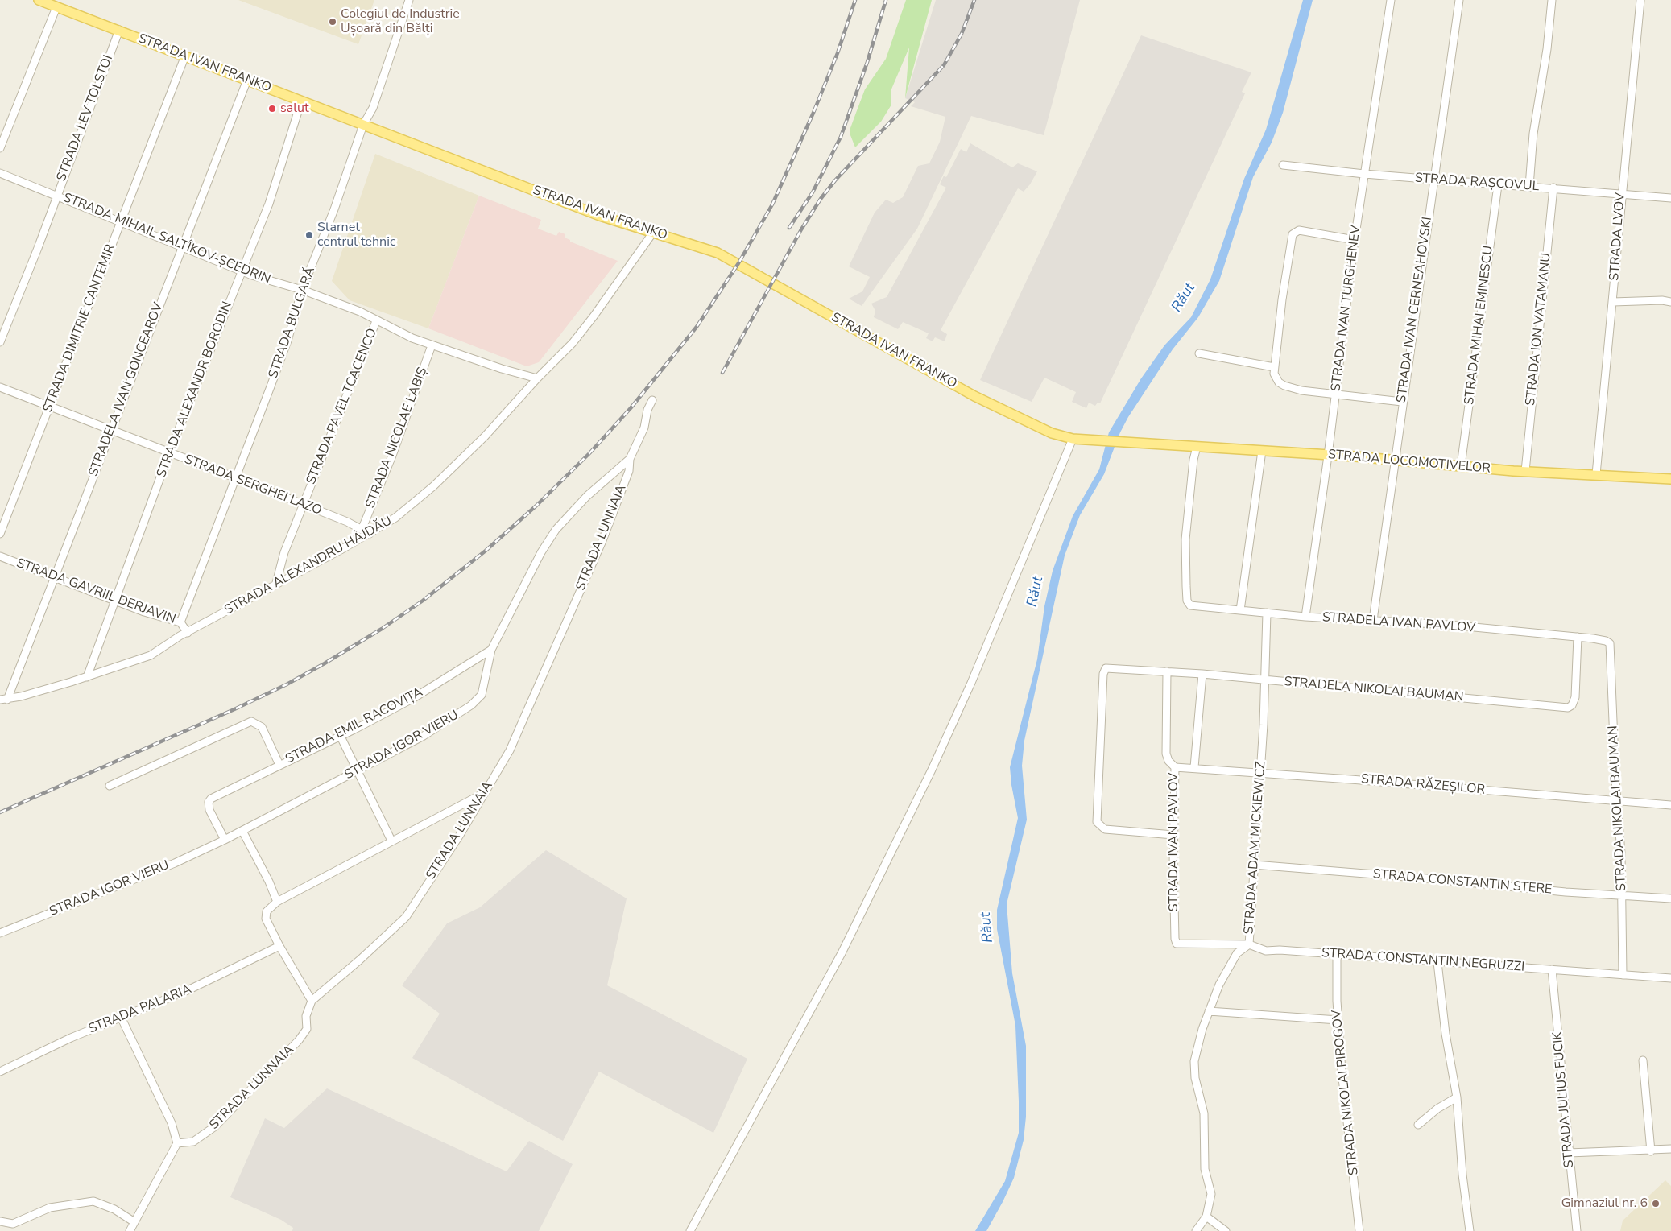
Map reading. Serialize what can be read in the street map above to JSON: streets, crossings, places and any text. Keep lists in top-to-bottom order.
{
  "streets": {
    "main road": ["STRADA IVAN FRANKO", "STRADA LOCOMOTIVELOR"],
    "street": [
      "STRADA LEV TOLSTOI",
      "STRADA RAȘCOVUL",
      "STRADA LVOV",
      "STRADA MIHAIL SALTÎKOV-ȘCEDRIN",
      "STRADA IVAN TURGHENEV",
      "STRADA IVAN CERNEAHOVSKI",
      "STRADA BULGARĂ",
      "STRADA MIHAI EMINESCU",
      "STRADA DIMITRIE CANTEMIR",
      "STRADA ION VATAMANU",
      "STRADELA IVAN GONCEAROV",
      "STRADA ALEXANDR BORODIN",
      "STRADA PAVEL TCACENCO",
      "STRADA NICOLAE LABIȘ",
      "STRADA SERGHEI LAZO",
      "STRADA LUNNAIA",
      "STRADA ALEXANDRU HÂJDĂU",
      "STRADA GAVRIIL DERJAVIN",
      "STRADELA IVAN PAVLOV",
      "STRADELA NIKOLAI BAUMAN",
      "STRADA EMIL RACOVIȚA",
      "STRADA IGOR VIERU",
      "STRADA RĂZEȘILOR",
      "STRADA NIKOLAI BAUMAN",
      "STRADA IVAN PAVLOV",
      "STRADA ADAM MICKIEWICZ",
      "STRADA CONSTANTIN STERE",
      "STRADA CONSTANTIN NEGRUZZI",
      "STRADA PALARIA",
      "STRADA NIKOLAI PIROGOV",
      "STRADA JULIUS FUCIK"
    ]
  },
  "crossings": [
    ["STRADA IVAN FRANKO", "STRADA LEV TOLSTOI"],
    ["STRADA IVAN FRANKO", "STRADA BULGARĂ"],
    ["STRADA IVAN FRANKO", "STRADA DIMITRIE CANTEMIR"],
    ["STRADA IVAN FRANKO", "STRADELA IVAN GONCEAROV"],
    ["STRADA IVAN FRANKO", "STRADA ALEXANDR BORODIN"],
    ["STRADA IVAN FRANKO", "STRADA LOCOMOTIVELOR"],
    ["STRADA IVAN FRANKO", "STRADA ALEXANDRU HÂJDĂU"],
    ["STRADA LEV TOLSTOI", "STRADA MIHAIL SALTÎKOV-ȘCEDRIN"],
    ["STRADA RAȘCOVUL", "STRADA LVOV"],
    ["STRADA RAȘCOVUL", "STRADA IVAN TURGHENEV"],
    ["STRADA RAȘCOVUL", "STRADA IVAN CERNEAHOVSKI"],
    ["STRADA RAȘCOVUL", "STRADA MIHAI EMINESCU"],
    ["STRADA RAȘCOVUL", "STRADA ION VATAMANU"],
    ["STRADA LVOV", "STRADA LOCOMOTIVELOR"],
    ["STRADA MIHAIL SALTÎKOV-ȘCEDRIN", "STRADA BULGARĂ"],
    ["STRADA MIHAIL SALTÎKOV-ȘCEDRIN", "STRADA DIMITRIE CANTEMIR"],
    ["STRADA MIHAIL SALTÎKOV-ȘCEDRIN", "STRADELA IVAN GONCEAROV"],
    ["STRADA MIHAIL SALTÎKOV-ȘCEDRIN", "STRADA ALEXANDR BORODIN"],
    ["STRADA MIHAIL SALTÎKOV-ȘCEDRIN", "STRADA PAVEL TCACENCO"],
    ["STRADA MIHAIL SALTÎKOV-ȘCEDRIN", "STRADA NICOLAE LABIȘ"],
    ["STRADA MIHAIL SALTÎKOV-ȘCEDRIN", "STRADA ALEXANDRU HÂJDĂU"],
    ["STRADA IVAN TURGHENEV", "STRADA LOCOMOTIVELOR"],
    ["STRADA IVAN TURGHENEV", "STRADELA IVAN PAVLOV"],
    ["STRADA IVAN CERNEAHOVSKI", "STRADA LOCOMOTIVELOR"],
    ["STRADA IVAN CERNEAHOVSKI", "STRADELA IVAN PAVLOV"],
    ["STRADA BULGARĂ", "STRADA SERGHEI LAZO"],
    ["STRADA BULGARĂ", "STRADA GAVRIIL DERJAVIN"],
    ["STRADA MIHAI EMINESCU", "STRADA LOCOMOTIVELOR"],
    ["STRADA DIMITRIE CANTEMIR", "STRADA SERGHEI LAZO"],
    ["STRADA ION VATAMANU", "STRADA LOCOMOTIVELOR"],
    ["STRADELA IVAN GONCEAROV", "STRADA SERGHEI LAZO"],
    ["STRADELA IVAN GONCEAROV", "STRADA ALEXANDRU HÂJDĂU"],
    ["STRADELA IVAN GONCEAROV", "STRADA GAVRIIL DERJAVIN"],
    ["STRADA ALEXANDR BORODIN", "STRADA SERGHEI LAZO"],
    ["STRADA ALEXANDR BORODIN", "STRADA ALEXANDRU HÂJDĂU"],
    ["STRADA ALEXANDR BORODIN", "STRADA GAVRIIL DERJAVIN"],
    ["STRADA PAVEL TCACENCO", "STRADA SERGHEI LAZO"],
    ["STRADA PAVEL TCACENCO", "STRADA ALEXANDRU HÂJDĂU"],
    ["STRADA NICOLAE LABIȘ", "STRADA SERGHEI LAZO"],
    ["STRADA LOCOMOTIVELOR", "STRADELA IVAN PAVLOV"],
    ["STRADA SERGHEI LAZO", "STRADA ALEXANDRU HÂJDĂU"],
    ["STRADA LUNNAIA", "STRADA IGOR VIERU"],
    ["STRADA ALEXANDRU HÂJDĂU", "STRADA GAVRIIL DERJAVIN"],
    ["STRADELA IVAN PAVLOV", "STRADELA NIKOLAI BAUMAN"],
    ["STRADELA IVAN PAVLOV", "STRADA NIKOLAI BAUMAN"],
    ["STRADELA IVAN PAVLOV", "STRADA ADAM MICKIEWICZ"],
    ["STRADELA NIKOLAI BAUMAN", "STRADA IVAN PAVLOV"],
    ["STRADELA NIKOLAI BAUMAN", "STRADA ADAM MICKIEWICZ"],
    ["STRADA EMIL RACOVIȚA", "STRADA IGOR VIERU"],
    ["STRADA RĂZEȘILOR", "STRADA NIKOLAI BAUMAN"],
    ["STRADA RĂZEȘILOR", "STRADA IVAN PAVLOV"],
    ["STRADA RĂZEȘILOR", "STRADA ADAM MICKIEWICZ"],
    ["STRADA NIKOLAI BAUMAN", "STRADA CONSTANTIN STERE"],
    ["STRADA NIKOLAI BAUMAN", "STRADA CONSTANTIN NEGRUZZI"],
    ["STRADA IVAN PAVLOV", "STRADA CONSTANTIN NEGRUZZI"],
    ["STRADA ADAM MICKIEWICZ", "STRADA CONSTANTIN STERE"],
    ["STRADA ADAM MICKIEWICZ", "STRADA CONSTANTIN NEGRUZZI"],
    ["STRADA CONSTANTIN NEGRUZZI", "STRADA NIKOLAI PIROGOV"],
    ["STRADA CONSTANTIN NEGRUZZI", "STRADA JULIUS FUCIK"]
  ],
  "water": ["Răut"],
  "places": [
    "Colegiul de Industrie Ușoară din Bălți",
    "salut",
    "Starnet centrul tehnic",
    "Gimnaziul nr. 6"
  ]
}
